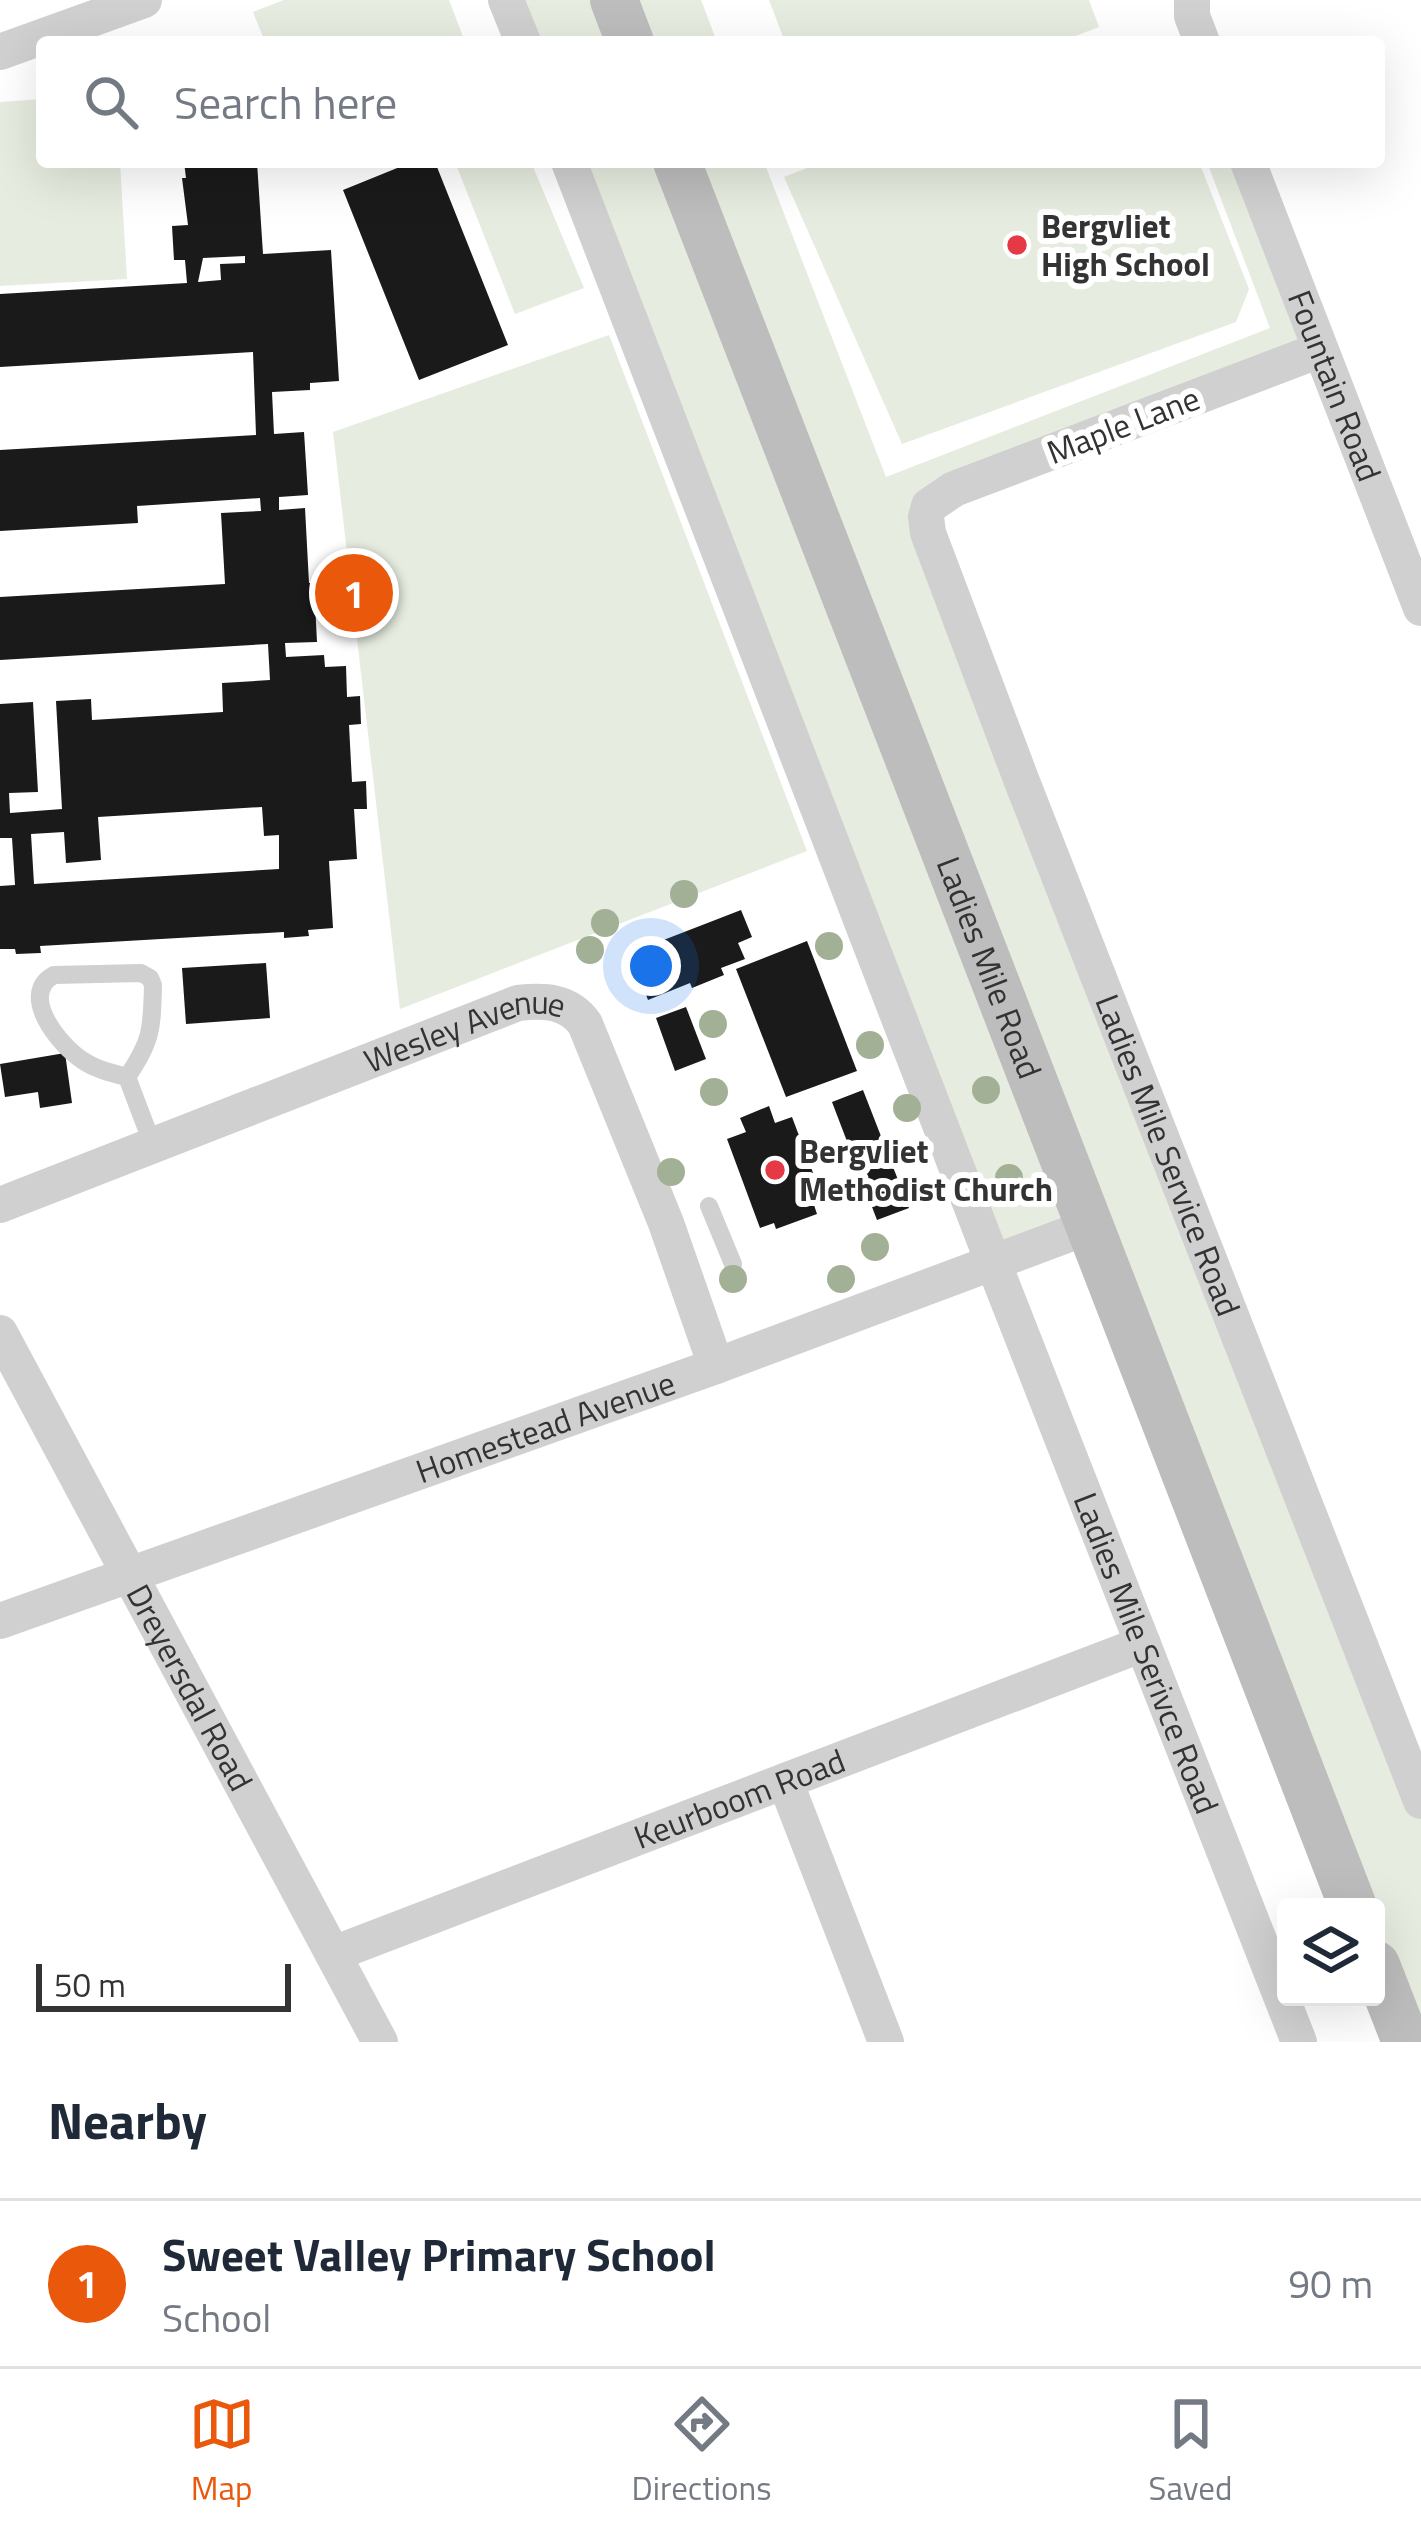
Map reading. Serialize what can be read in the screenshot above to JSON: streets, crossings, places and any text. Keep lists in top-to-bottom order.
{
  "streets": {
    "main road": ["Ladies Mile Road"],
    "street": [
      "Fountain Road",
      "Maple Lane",
      "Wesley Avenue",
      "Ladies Mile Service Road",
      "Homestead Avenue",
      "Ladies Mile Serivce Road",
      "Dreyersdal Road",
      "Keurboom Road"
    ]
  },
  "crossings": [
    ["Fountain Road", "Maple Lane"],
    ["Maple Lane", "Ladies Mile Service Road"],
    ["Ladies Mile Road", "Homestead Avenue"],
    ["Wesley Avenue", "Homestead Avenue"],
    ["Homestead Avenue", "Ladies Mile Serivce Road"],
    ["Homestead Avenue", "Dreyersdal Road"],
    ["Ladies Mile Serivce Road", "Keurboom Road"],
    ["Dreyersdal Road", "Keurboom Road"]
  ],
  "places": ["Bergvliet High School", "Bergvliet Methodist Church"],
  "scale_bar": "50 m",
  "page": {
    "search": "Search here",
    "pins": "1",
    "scale": "50 m",
    "heading": "Nearby",
    "list": [
      {
        "mark": "1",
        "name": "Sweet Valley Primary School",
        "note": "School",
        "value": "90 m"
      }
    ],
    "nav": ["Map", "Directions", "Saved"]
  }
}
